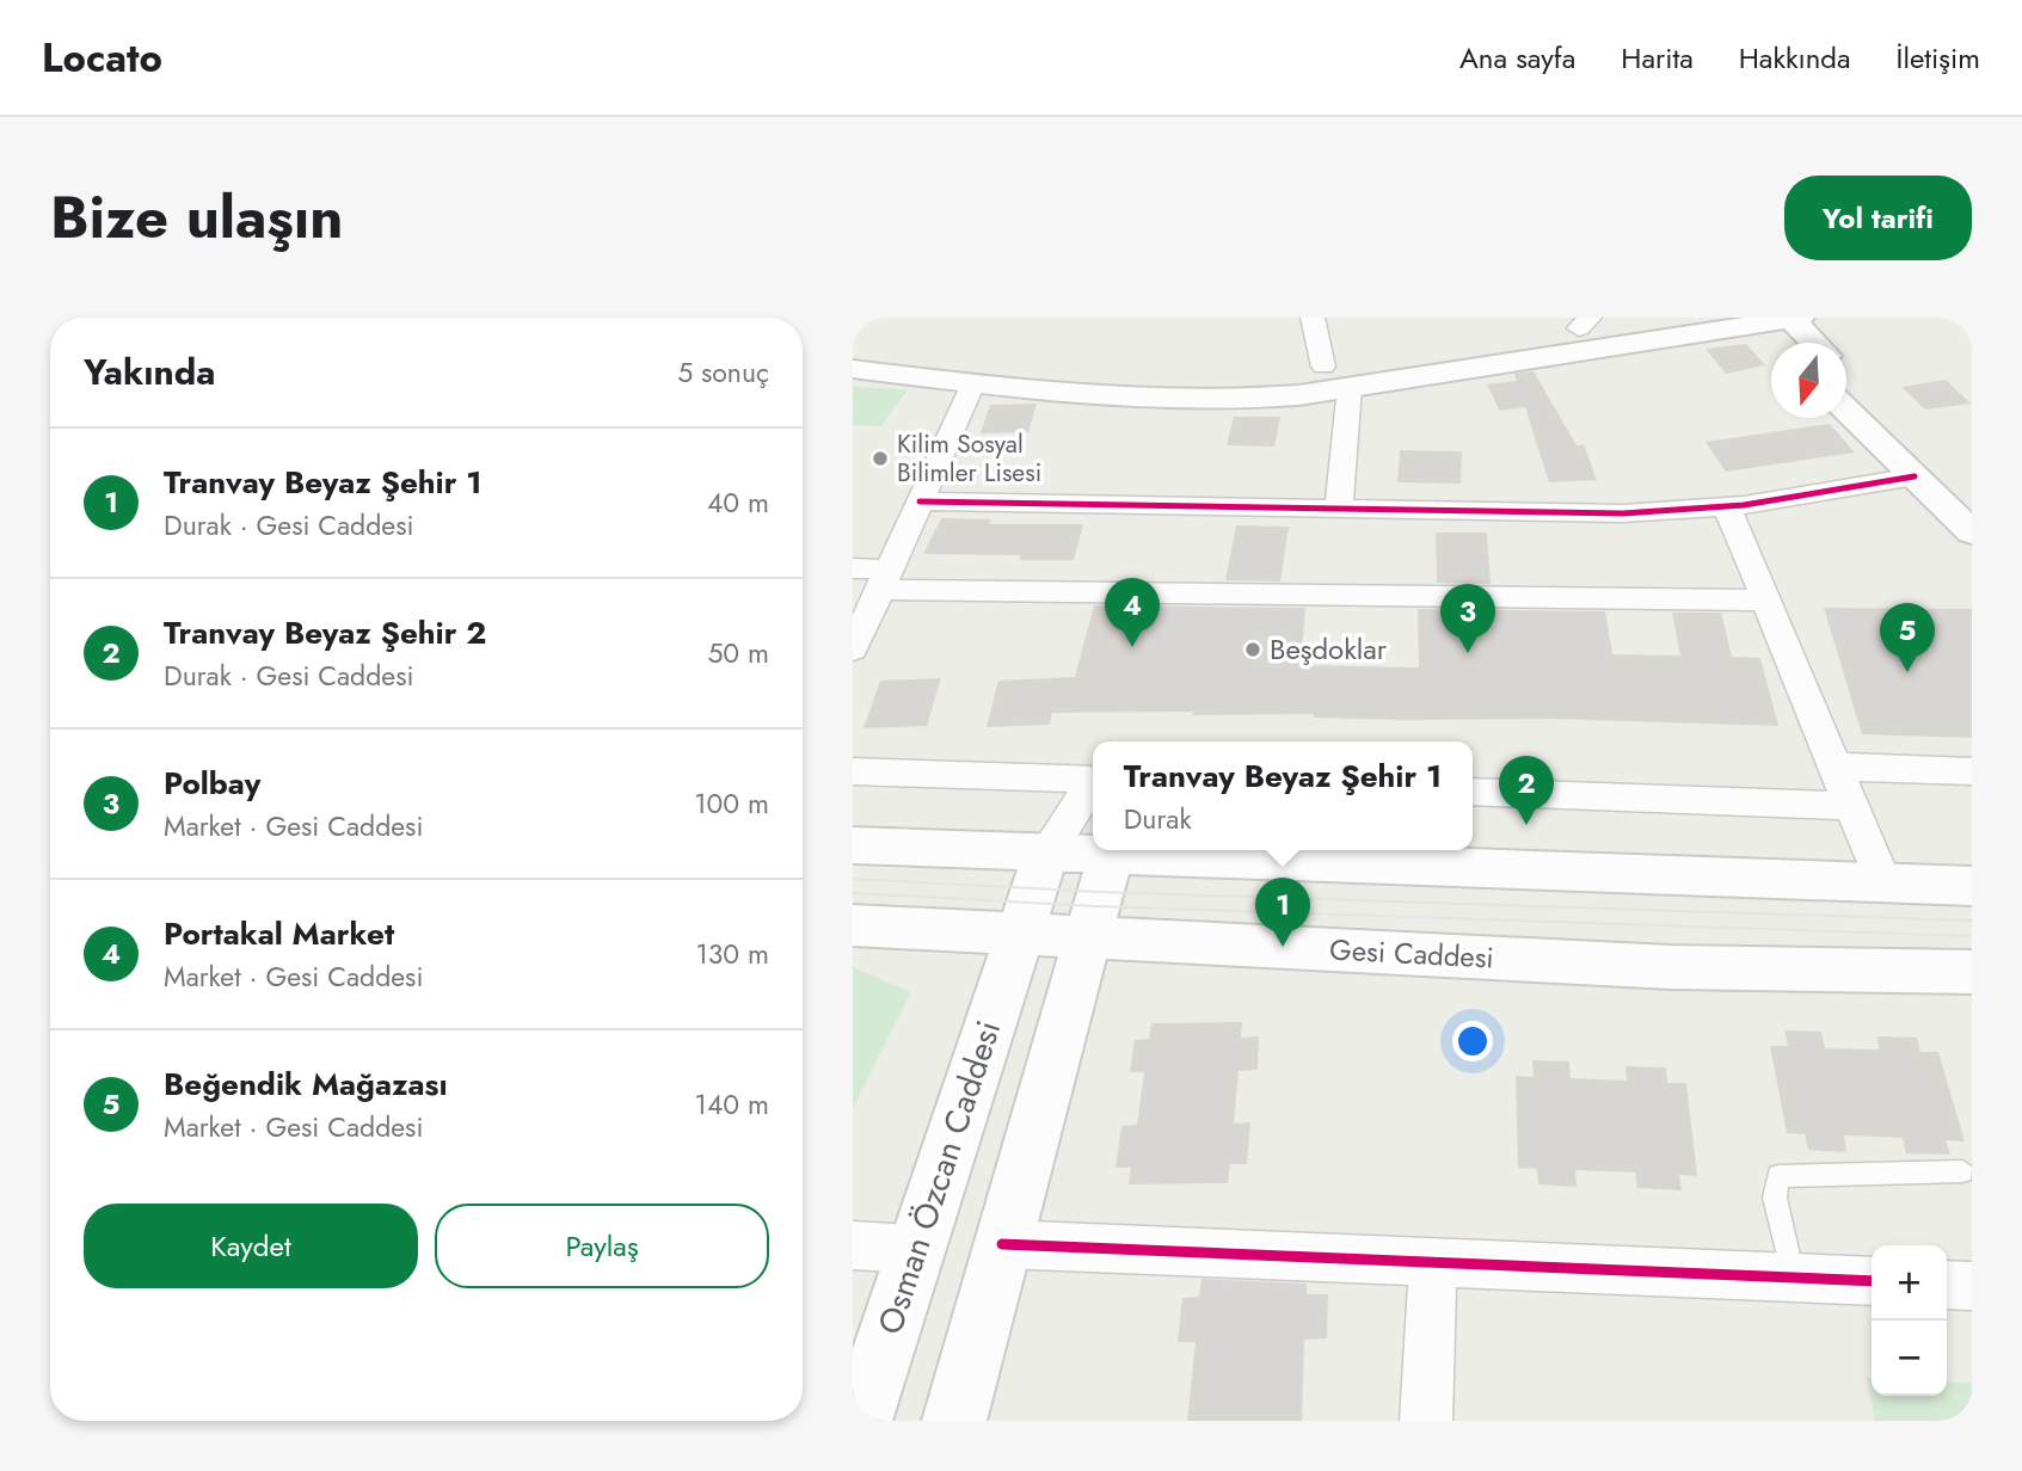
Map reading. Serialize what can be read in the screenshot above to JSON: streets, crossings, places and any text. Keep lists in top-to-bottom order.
{
  "streets": {
    "street": ["Gesi Caddesi", "Osman Özcan Caddesi"]
  },
  "crossings": [
    ["Gesi Caddesi", "Osman Özcan Caddesi"]
  ],
  "places": ["Kilim Sosyal Bilimler Lisesi", "Beşdoklar"],
  "north": "bottom",
  "page": {
    "header": "Locato",
    "nav": [
      "Ana sayfa",
      "Harita",
      "Hakkında",
      "İletişim"
    ],
    "title": "Bize ulaşın",
    "buttons": [
      "Yol tarifi",
      ["Kaydet", "Paylaş"]
    ],
    "heading": ["Yakında", "5 sonuç"],
    "list": [
      {
        "mark": "1",
        "name": "Tranvay Beyaz Şehir 1",
        "note": "Durak · Gesi Caddesi",
        "value": "40 m"
      },
      {
        "mark": "2",
        "name": "Tranvay Beyaz Şehir 2",
        "note": "Durak · Gesi Caddesi",
        "value": "50 m"
      },
      {
        "mark": "3",
        "name": "Polbay",
        "note": "Market · Gesi Caddesi",
        "value": "100 m"
      },
      {
        "mark": "4",
        "name": "Portakal Market",
        "note": "Market · Gesi Caddesi",
        "value": "130 m"
      },
      {
        "mark": "5",
        "name": "Beğendik Mağazası",
        "note": "Market · Gesi Caddesi",
        "value": "140 m"
      }
    ],
    "pins": [
      "4",
      "3",
      "5",
      "2",
      "1"
    ],
    "popup": ["Tranvay Beyaz Şehir 1", "Durak"],
    "map_buttons": ["+", "−"]
  }
}
